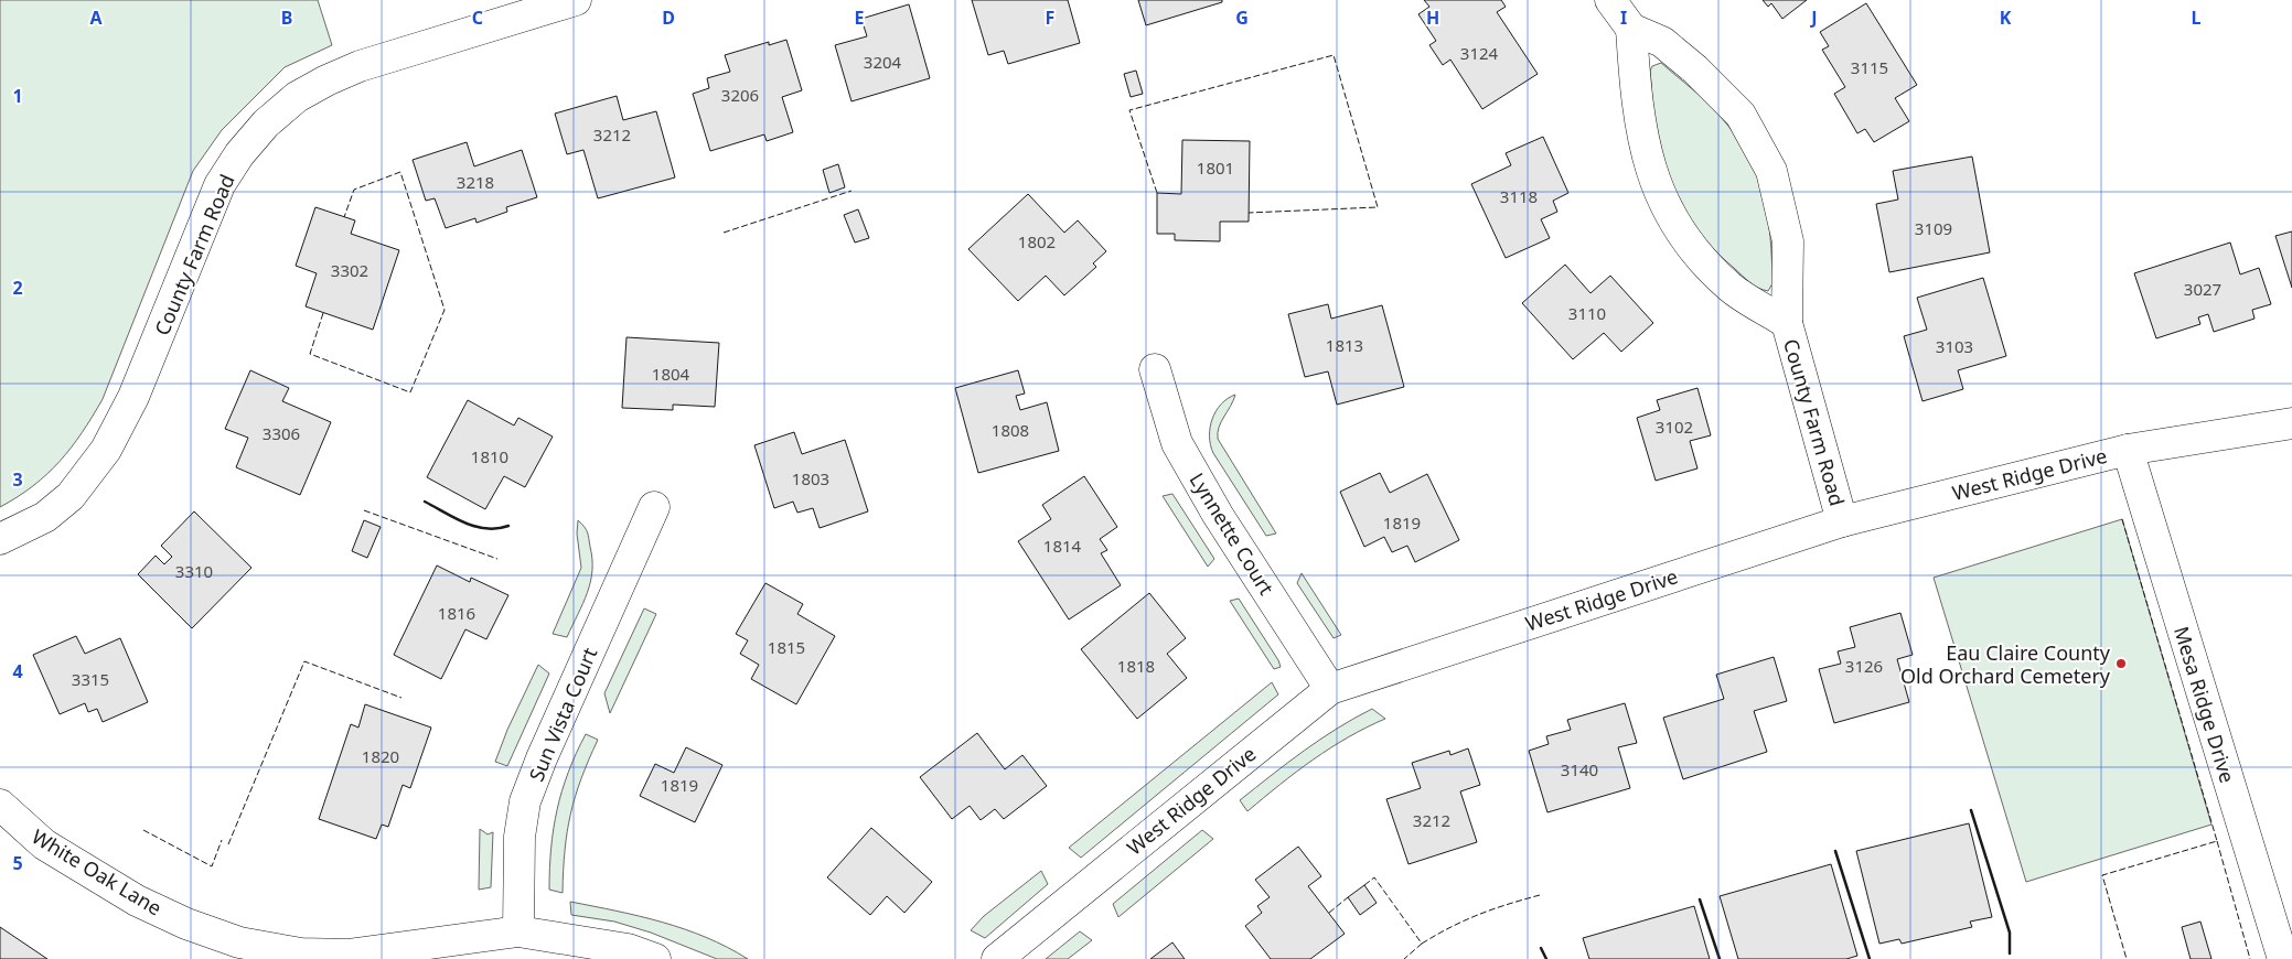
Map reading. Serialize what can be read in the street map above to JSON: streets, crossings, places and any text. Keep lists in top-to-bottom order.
{
  "streets": {
    "street": [
      "County Farm Road",
      "West Ridge Drive",
      "Lynnette Court",
      "Mesa Ridge Drive",
      "Sun Vista Court",
      "White Oak Lane"
    ]
  },
  "crossings": [
    ["County Farm Road", "West Ridge Drive"],
    ["West Ridge Drive", "Lynnette Court"],
    ["West Ridge Drive", "Mesa Ridge Drive"],
    ["Sun Vista Court", "White Oak Lane"]
  ],
  "places": ["Eau Claire County Old Orchard Cemetery"],
  "house_numbers": [
    "3124",
    "3204",
    "3115",
    "3206",
    "3212",
    "1801",
    "3218",
    "3118",
    "3109",
    "1802",
    "3302",
    "3027",
    "3110",
    "1813",
    "3103",
    "1804",
    "3102",
    "1808",
    "3306",
    "1810",
    "1803",
    "1819",
    "1814",
    "3310",
    "1816",
    "1815",
    "1818",
    "3126",
    "3315",
    "1820",
    "3140",
    "1819",
    "3212"
  ],
  "grid": {
    "columns": [
      "A",
      "B",
      "C",
      "D",
      "E",
      "F",
      "G",
      "H",
      "I",
      "J",
      "K",
      "L"
    ],
    "rows": [
      "1",
      "2",
      "3",
      "4",
      "5"
    ]
  }
}
